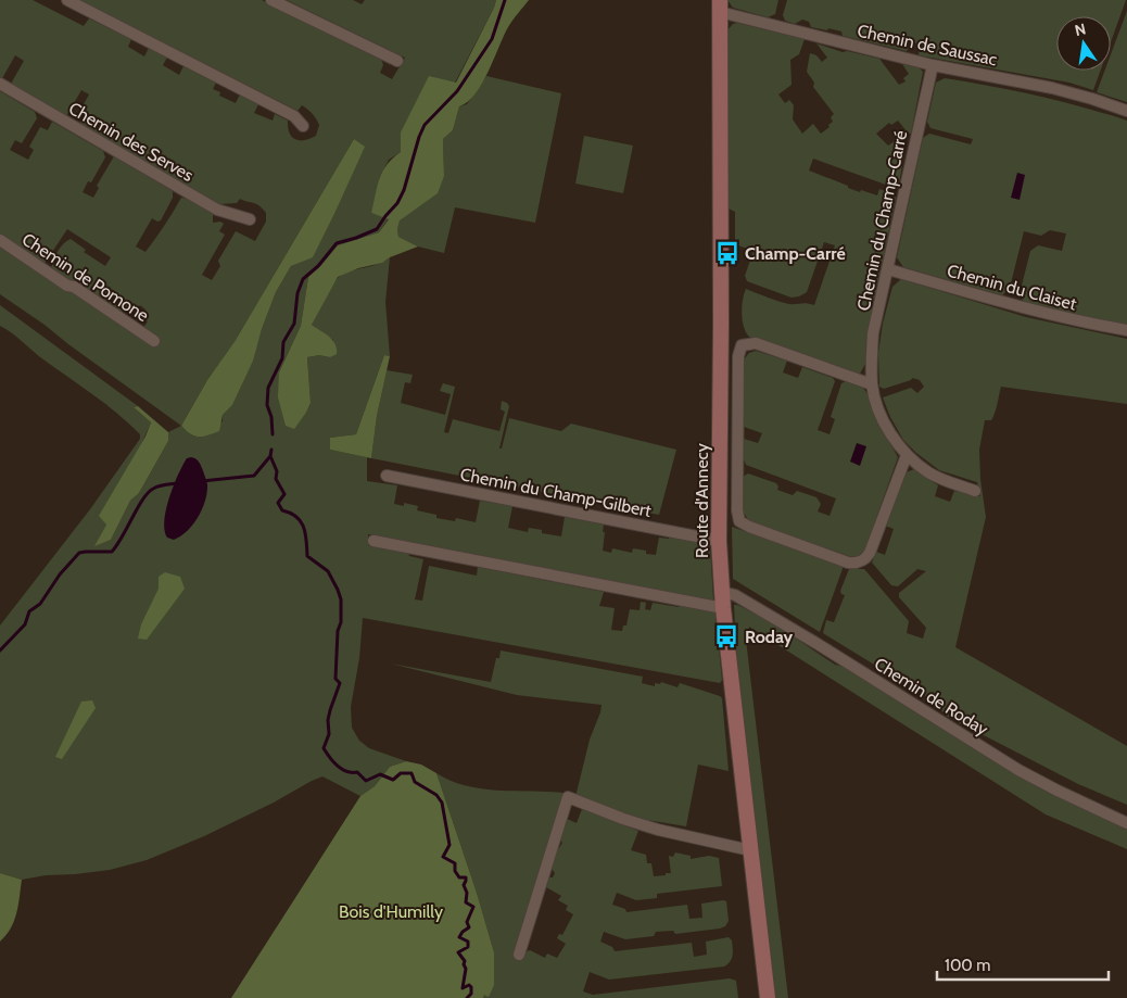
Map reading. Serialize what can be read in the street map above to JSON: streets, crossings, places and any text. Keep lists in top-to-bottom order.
{
  "streets": {
    "main road": ["Route d'Annecy"],
    "street": [
      "Chemin de Saussac",
      "Chemin des Serves",
      "Chemin du Champ-Carré",
      "Chemin de Pomone",
      "Chemin du Claiset",
      "Chemin du Champ-Gilbert",
      "Chemin de Roday"
    ]
  },
  "crossings": [
    ["Chemin de Saussac", "Chemin du Champ-Carré"],
    ["Chemin de Saussac", "Route d'Annecy"],
    ["Chemin du Champ-Carré", "Chemin du Claiset"],
    ["Chemin du Champ-Gilbert", "Route d'Annecy"],
    ["Route d'Annecy", "Chemin de Roday"]
  ],
  "parks": ["Bois d'Humilly"],
  "places": {
    "bus stop": ["Champ-Carré", "Roday"]
  },
  "scale_bar": "100 m",
  "north": "top"
}
